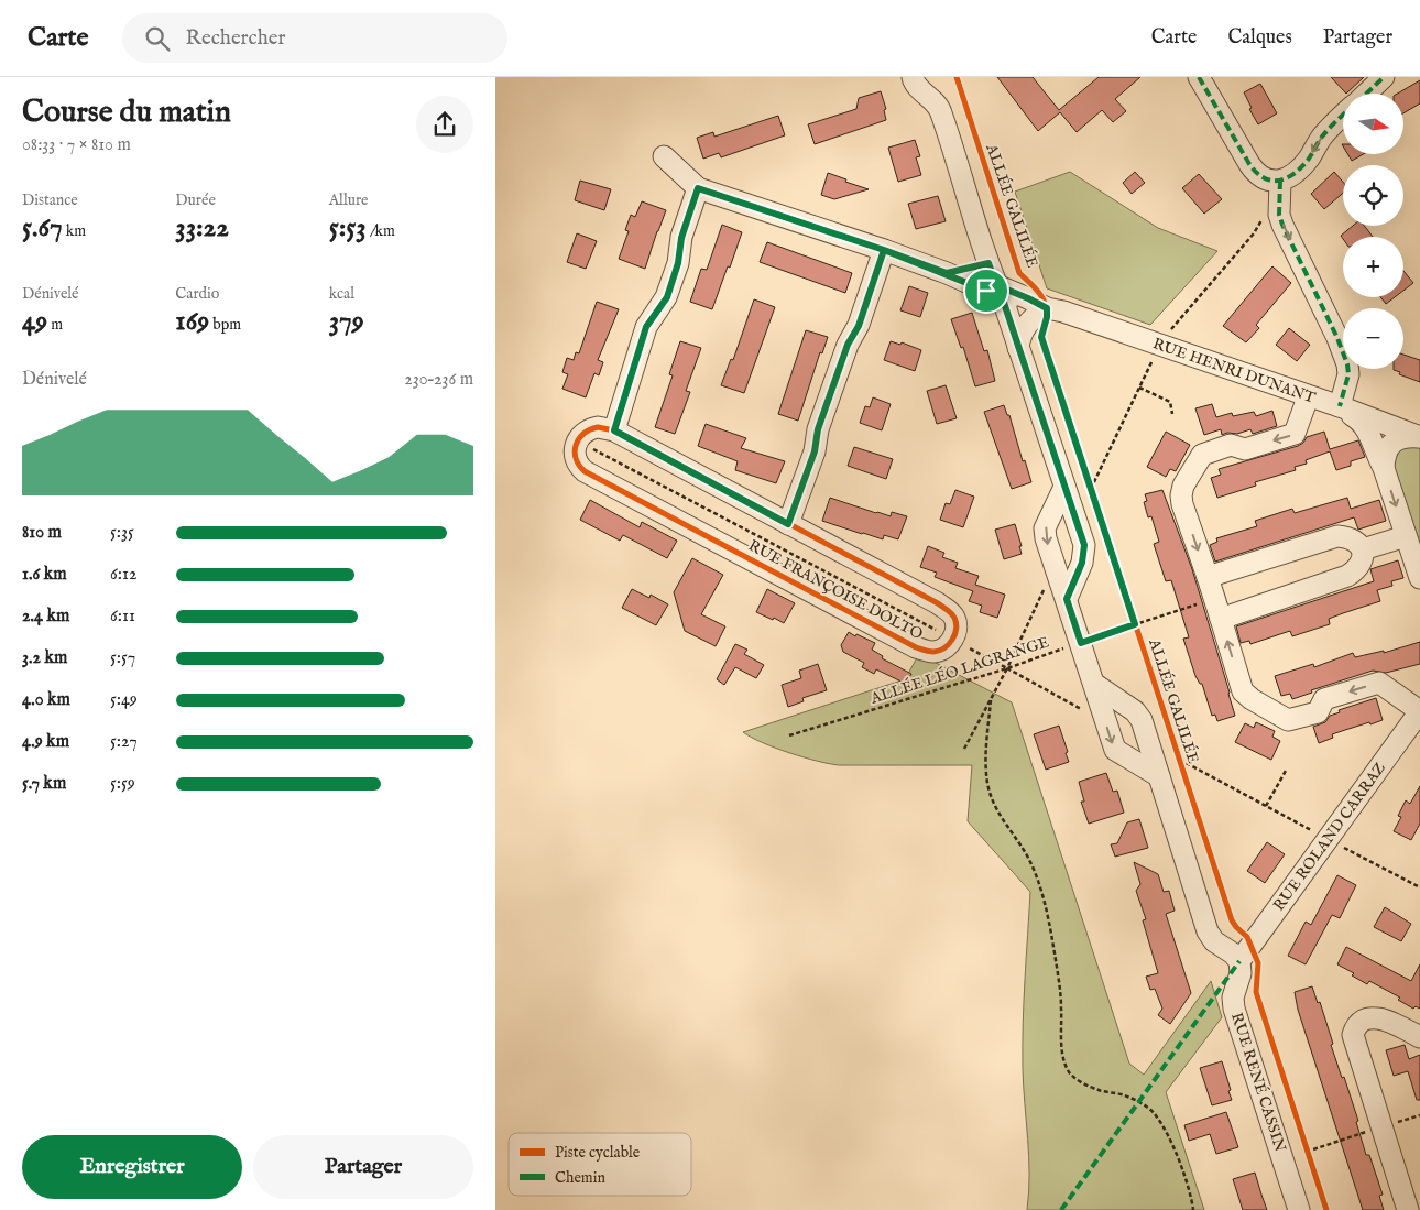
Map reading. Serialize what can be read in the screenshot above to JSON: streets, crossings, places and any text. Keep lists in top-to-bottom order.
{
  "streets": {
    "street": [
      "RUE HENRI DUNANT",
      "RUE FRANÇOISE DOLTO",
      "RUE ROLAND CARRAZ",
      "RUE RENÉ CASSIN"
    ],
    "path": ["ALLÉE LÉO LAGRANGE"],
    "cycle path": ["ALLÉE GALILÉE"]
  },
  "crossings": [
    ["ALLÉE GALILÉE", "ALLÉE LÉO LAGRANGE"],
    ["RUE ROLAND CARRAZ", "RUE RENÉ CASSIN"]
  ],
  "legend": ["Piste cyclable", "Chemin"],
  "north": "right",
  "page": {
    "header": "Carte",
    "search": "Rechercher",
    "nav": ["Carte", "Calques", "Partager"],
    "heading": ["Course du matin", "08:33 · 7 × 810 m"],
    "map_buttons": ["+", "−"],
    "stats": [
      ["Distance", "5.67 km"],
      ["Durée", "33:22"],
      ["Allure", "5:53 /km"],
      ["Dénivelé", "49 m"],
      ["Cardio", "169 bpm"],
      ["kcal", "379"]
    ],
    "chart": ["Dénivelé", "230–236 m"],
    "list": [
      {
        "name": "810 m",
        "note": "5:35"
      },
      {
        "name": "1.6 km",
        "note": "6:12"
      },
      {
        "name": "2.4 km",
        "note": "6:11"
      },
      {
        "name": "3.2 km",
        "note": "5:57"
      },
      {
        "name": "4.0 km",
        "note": "5:49"
      },
      {
        "name": "4.9 km",
        "note": "5:27"
      },
      {
        "name": "5.7 km",
        "note": "5:59"
      }
    ],
    "buttons": ["Enregistrer", "Partager"]
  }
}
